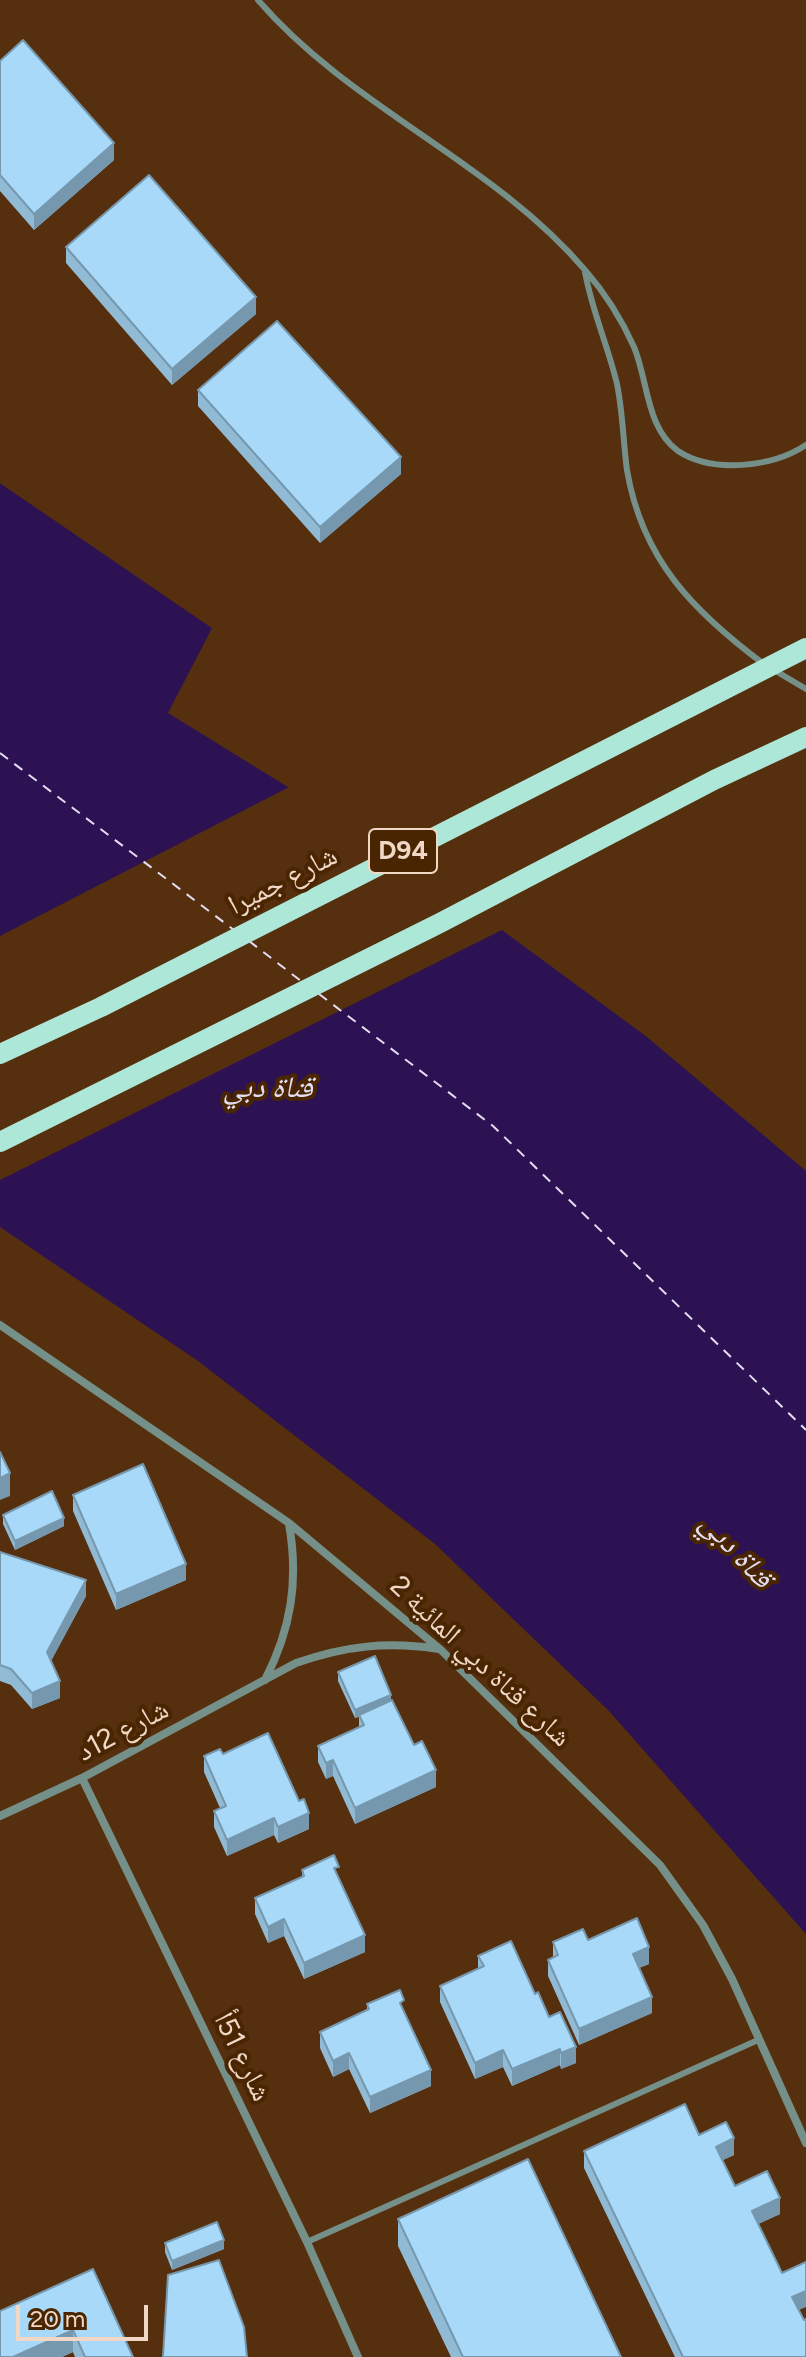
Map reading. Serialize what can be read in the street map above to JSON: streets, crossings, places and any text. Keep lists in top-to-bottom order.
{
  "streets": {
    "main road": ["D94", "شارع جميرا"],
    "street": ["شارع قناة دبي المائية 2", "شارع 12د", "شارع 51أ"]
  },
  "crossings": [
    ["شارع قناة دبي المائية 2", "شارع 12د"],
    ["شارع 12د", "شارع 51أ"]
  ],
  "water": ["قناة دبي"],
  "scale_bar": "20 m"
}
